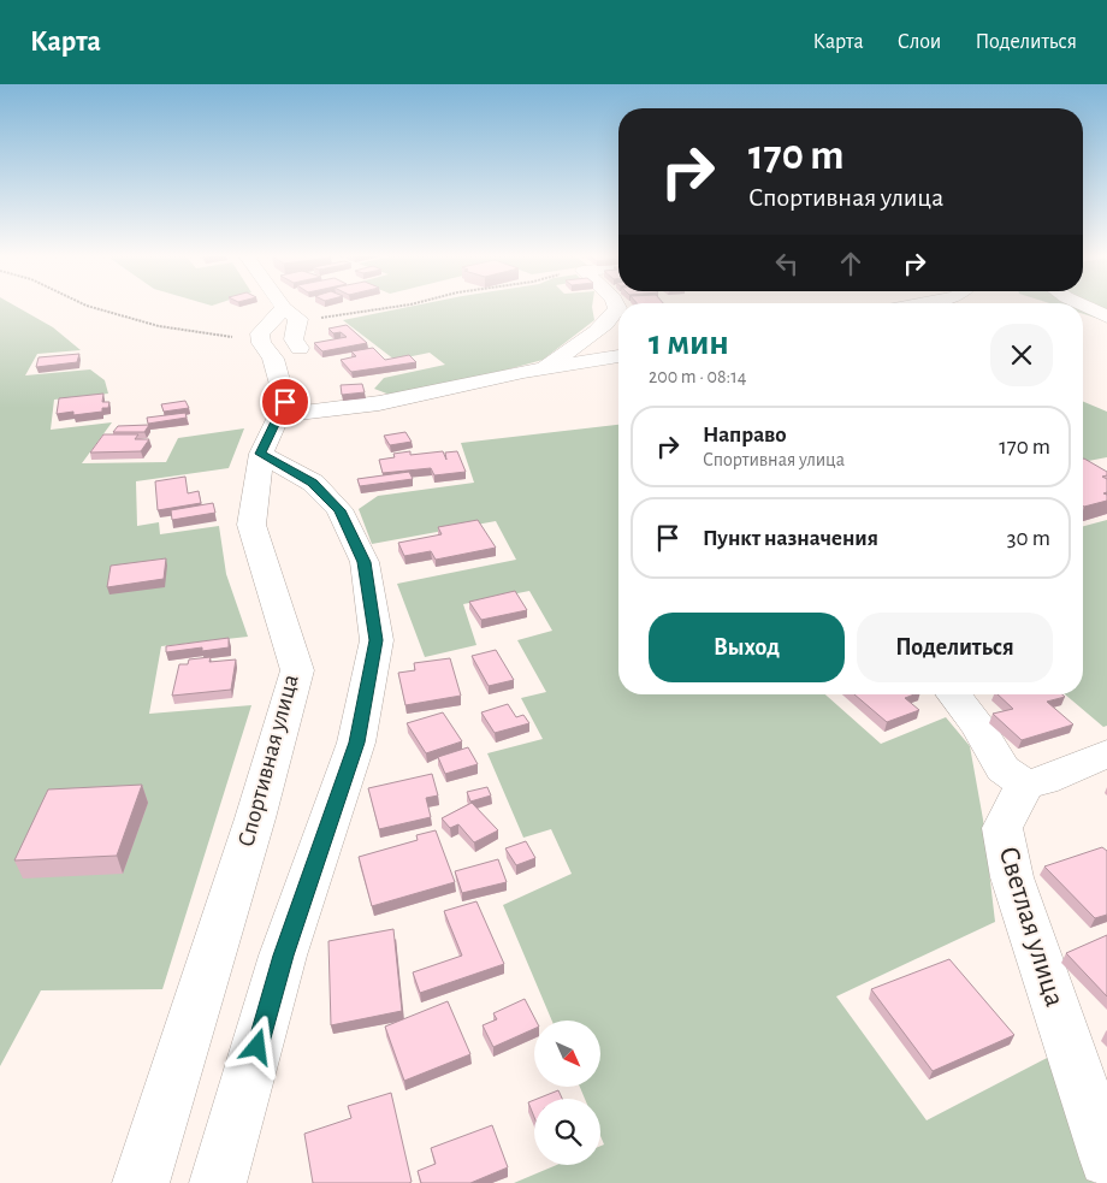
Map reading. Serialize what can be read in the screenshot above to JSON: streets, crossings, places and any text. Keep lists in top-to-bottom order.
{
  "streets": {
    "street": ["Спортивная улица", "Светлая улица"]
  },
  "north": "bottom right",
  "page": {
    "header": "Карта",
    "nav": ["Карта", "Слои", "Поделиться"],
    "turn": ["170 m", "Спортивная улица"],
    "heading": ["1 мин", "200 m · 08:14"],
    "list": [
      {
        "name": "Направо",
        "note": "Спортивная улица",
        "value": "170 m"
      },
      {
        "name": "Пункт назначения",
        "value": "30 m"
      }
    ],
    "buttons": ["Выход", "Поделиться"]
  }
}
